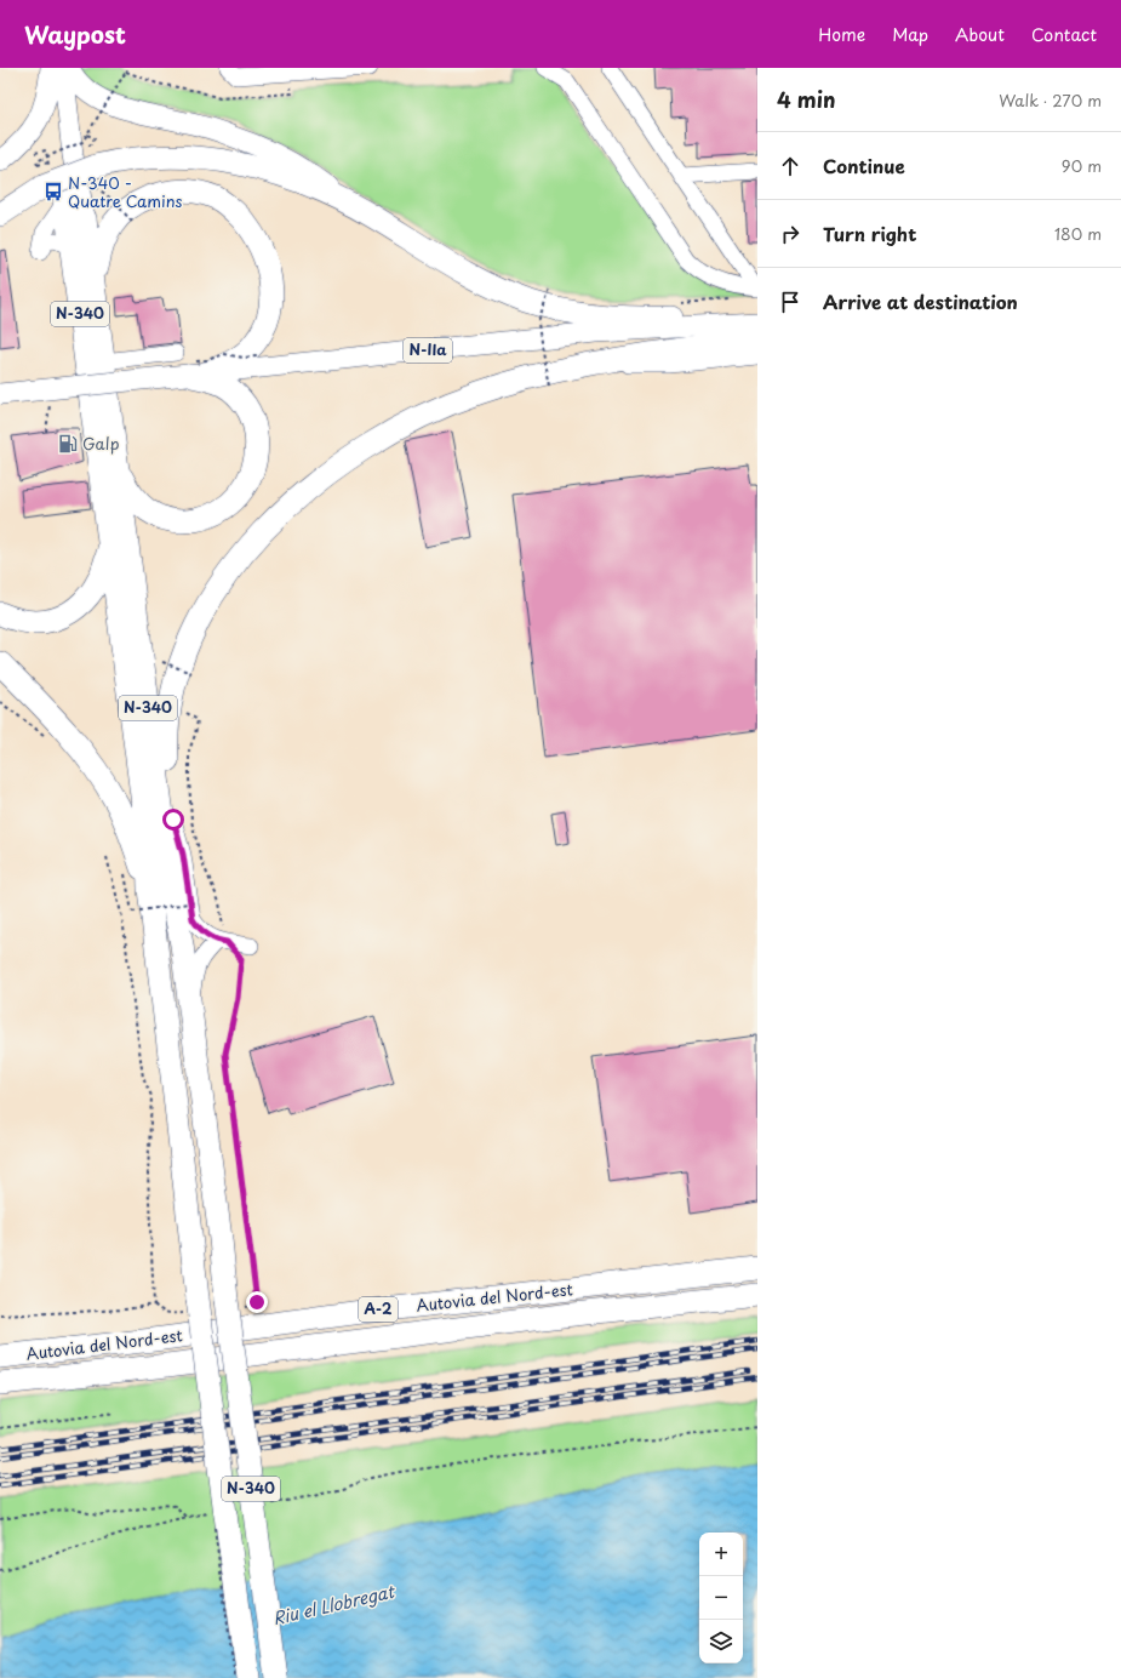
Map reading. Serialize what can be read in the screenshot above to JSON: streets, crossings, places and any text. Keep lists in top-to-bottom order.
{
  "streets": {
    "highway": ["N-340", "Autovia del Nord-est", "A-2"],
    "main road": ["N-IIa"]
  },
  "water": ["Riu el Llobregat"],
  "places": {
    "bus stop": ["N-340 - Quatre Camins"],
    "fuel station": ["Galp"]
  },
  "page": {
    "header": "Waypost",
    "nav": [
      "Home",
      "Map",
      "About",
      "Contact"
    ],
    "heading": ["4 min", "Walk · 270 m"],
    "list": [
      ["Continue", "90 m"],
      ["Turn right", "180 m"],
      "Arrive at destination"
    ],
    "map_buttons": ["+", "−"]
  }
}
